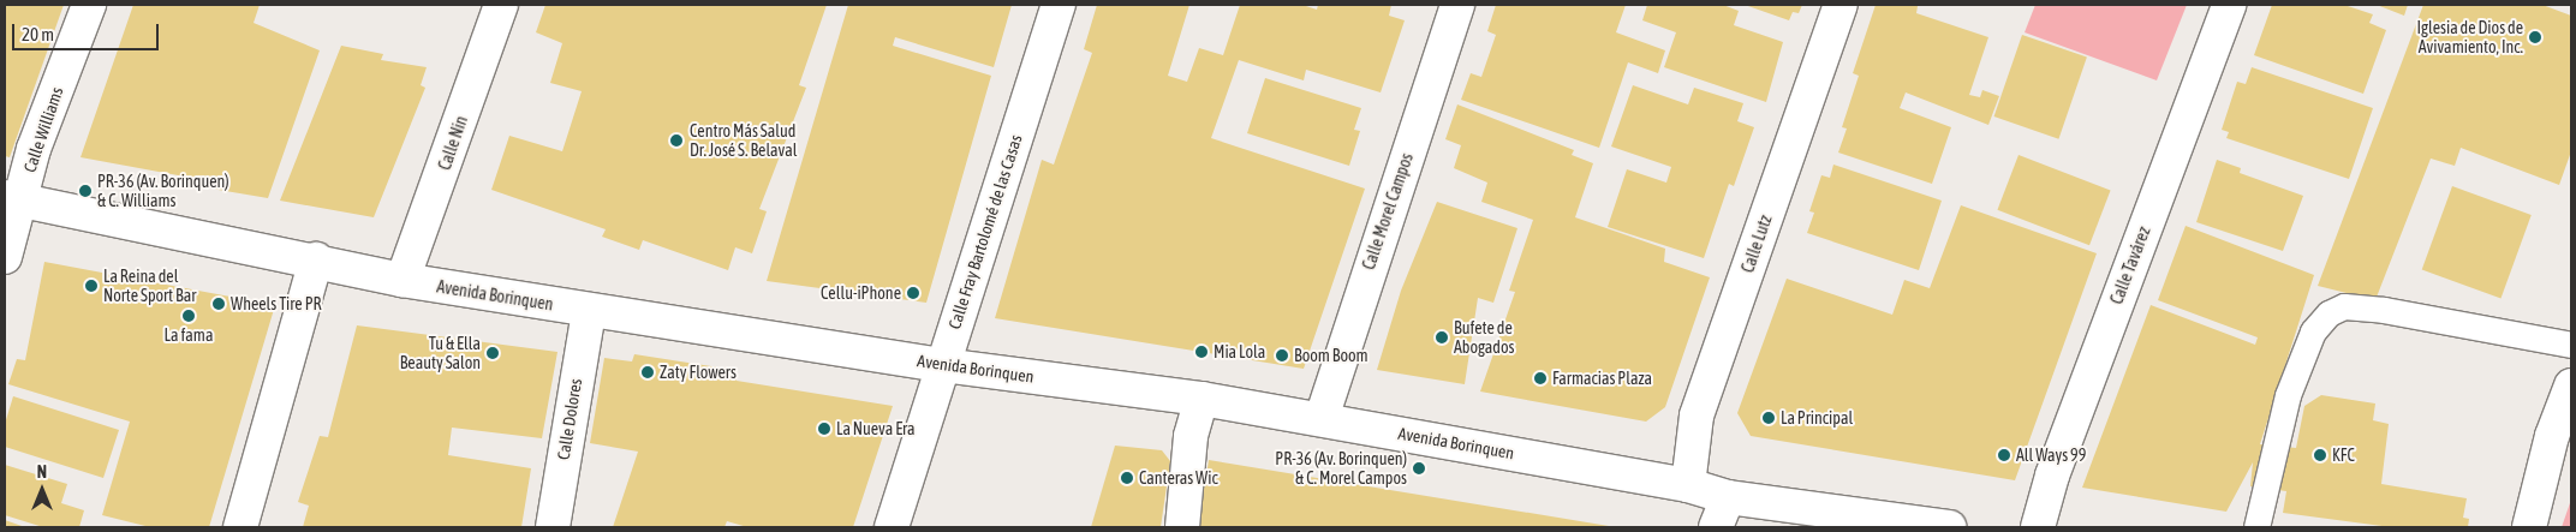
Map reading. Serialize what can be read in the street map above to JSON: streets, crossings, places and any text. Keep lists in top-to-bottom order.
{
  "streets": {
    "street": [
      "Calle Williams",
      "Calle Nin",
      "Calle Morel Campos",
      "Calle Fray Bartolomé de las Casas",
      "Calle Lutz",
      "Calle Tavárez",
      "Avenida Borinquen",
      "Calle Dolores"
    ]
  },
  "crossings": [
    ["Calle Williams", "Avenida Borinquen"],
    ["Calle Nin", "Avenida Borinquen"],
    ["Calle Morel Campos", "Avenida Borinquen"],
    ["Calle Fray Bartolomé de las Casas", "Avenida Borinquen"],
    ["Calle Lutz", "Avenida Borinquen"],
    ["Avenida Borinquen", "Calle Dolores"]
  ],
  "places": [
    "Iglesia de Dios de Avivamiento, Inc.",
    "Centro Más Salud Dr. José S. Belaval",
    "PR-36 (Av. Borinquen) & C. Williams",
    "La Reina del Norte Sport Bar",
    "Cellu-iPhone",
    "Wheels Tire PR",
    "La fama",
    "Bufete de Abogados",
    "Mia Lola",
    "Tu & Ella Beauty Salon",
    "Boom Boom",
    "Zaty Flowers",
    "Farmacias Plaza",
    "La Principal",
    "La Nueva Era",
    "All Ways 99",
    "KFC",
    "PR-36 (Av. Borinquen) & C. Morel Campos",
    "Canteras Wic"
  ],
  "scale_bar": "20 m",
  "north": "top"
}
